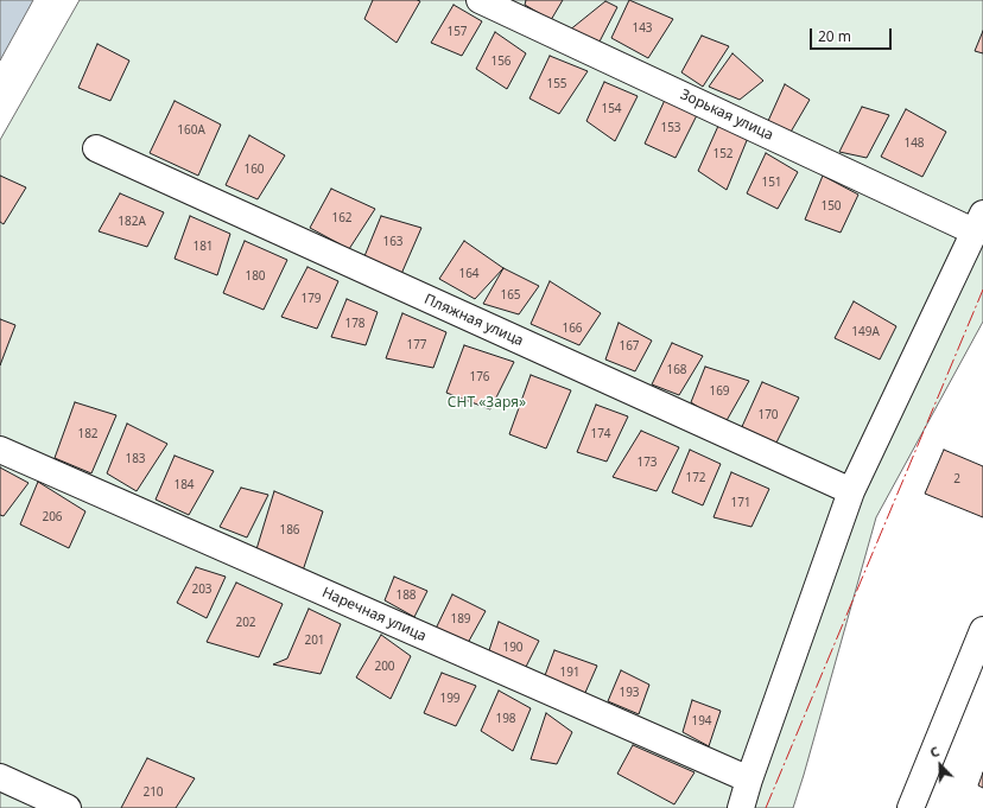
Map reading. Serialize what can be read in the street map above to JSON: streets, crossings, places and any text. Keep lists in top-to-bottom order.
{
  "streets": {
    "street": ["Зорькая улица", "Пляжная улица", "Наречная улица"]
  },
  "parks": ["СНТ «Заря»"],
  "house_numbers": [
    "143",
    "157",
    "156",
    "155",
    "154",
    "153",
    "160А",
    "148",
    "152",
    "160",
    "151",
    "150",
    "162",
    "182А",
    "163",
    "181",
    "164",
    "180",
    "165",
    "179",
    "178",
    "166",
    "149А",
    "177",
    "167",
    "168",
    "176",
    "169",
    "170",
    "182",
    "174",
    "183",
    "173",
    "172",
    "2",
    "184",
    "171",
    "206",
    "186",
    "203",
    "188",
    "189",
    "202",
    "201",
    "190",
    "200",
    "191",
    "193",
    "199",
    "198",
    "194",
    "210"
  ],
  "scale_bar": "20 m",
  "north": "top left"
}
